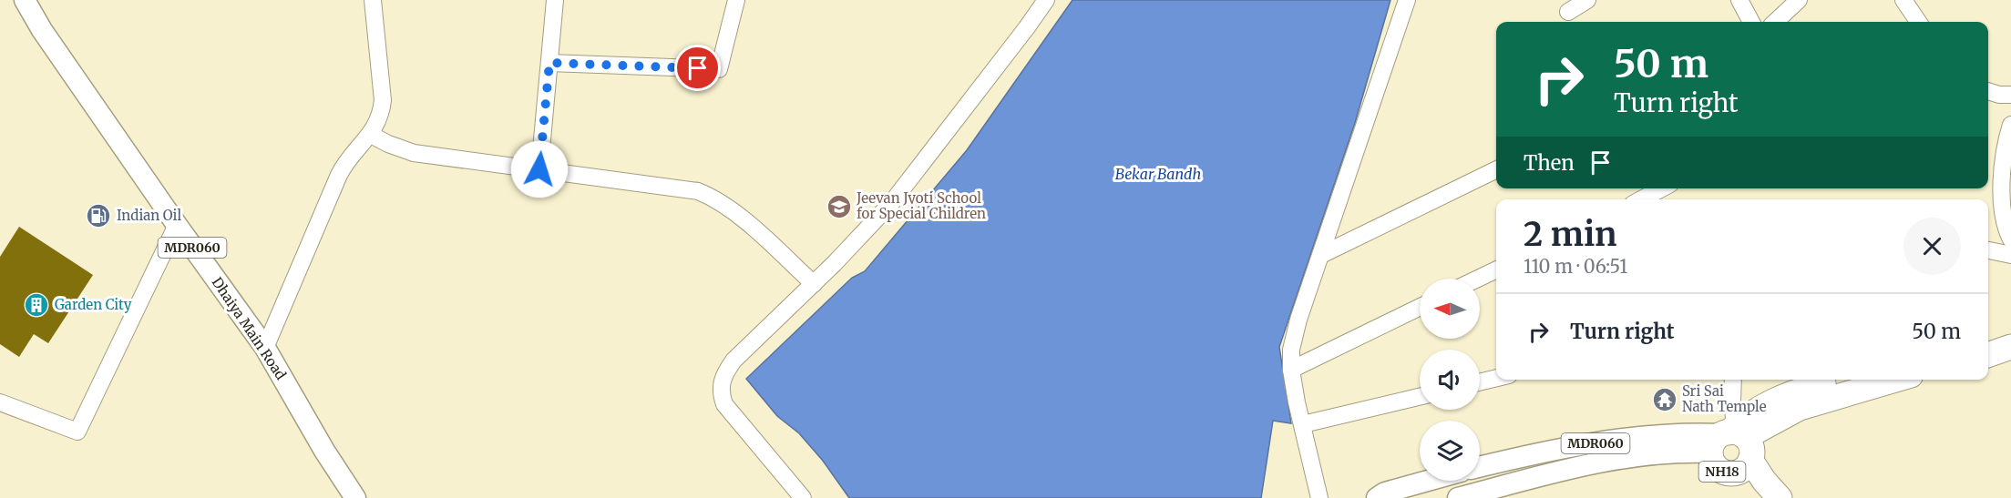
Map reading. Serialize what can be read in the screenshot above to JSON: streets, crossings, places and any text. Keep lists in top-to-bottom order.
{
  "streets": {
    "highway": ["NH18"],
    "main road": ["MDR060", "Dhaiya Main Road"]
  },
  "crossings": [
    ["MDR060", "NH18"]
  ],
  "water": ["Bekar Bandh"],
  "places": {
    "school or university": ["Jeevan Jyoti School for Special Children"],
    "fuel station": ["Indian Oil"],
    "building": ["Garden City"],
    "temple": ["Sri Sai Nath Temple"]
  },
  "north": "left",
  "page": {
    "turn": ["50 m", "Turn right"],
    "then": "Then",
    "heading": ["2 min", "110 m · 06:51"],
    "list": [
      {
        "name": "Turn right",
        "value": "50 m"
      }
    ]
  }
}
